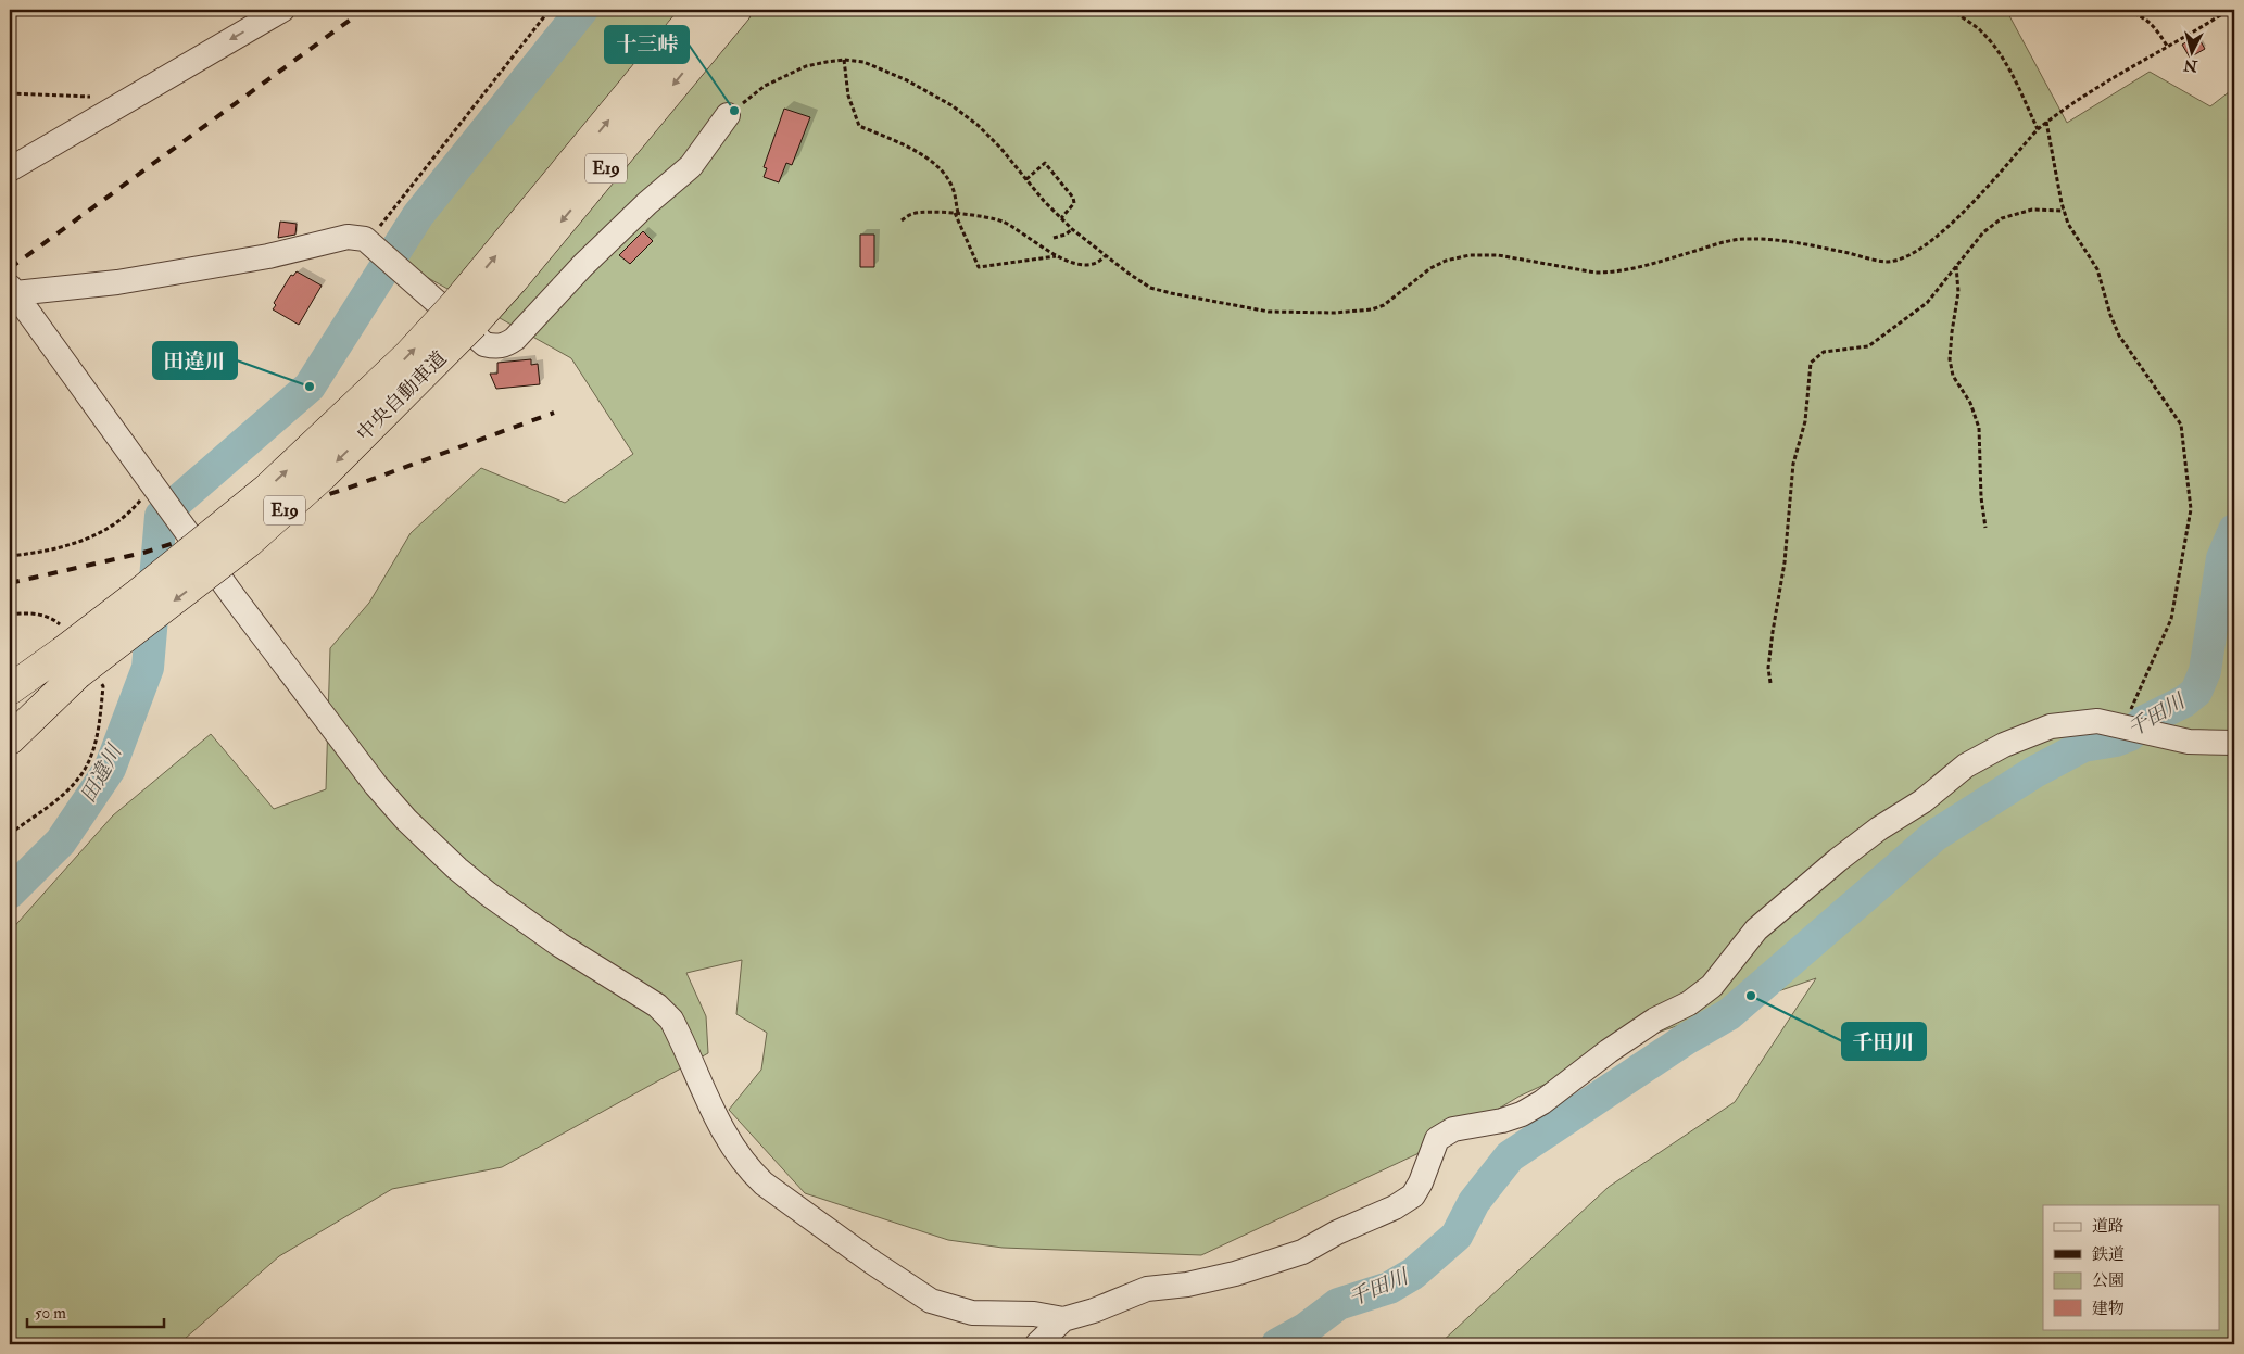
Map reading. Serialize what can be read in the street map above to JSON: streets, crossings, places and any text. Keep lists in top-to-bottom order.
{
  "streets": {
    "highway": ["E19", "中央自動車道"]
  },
  "water": ["千田川", "田違川"],
  "places": ["十三峠", "田違川", "千田川"],
  "legend": [
    "道路",
    "鉄道",
    "公園",
    "建物"
  ],
  "scale_bar": "50 m",
  "north": "bottom"
}
